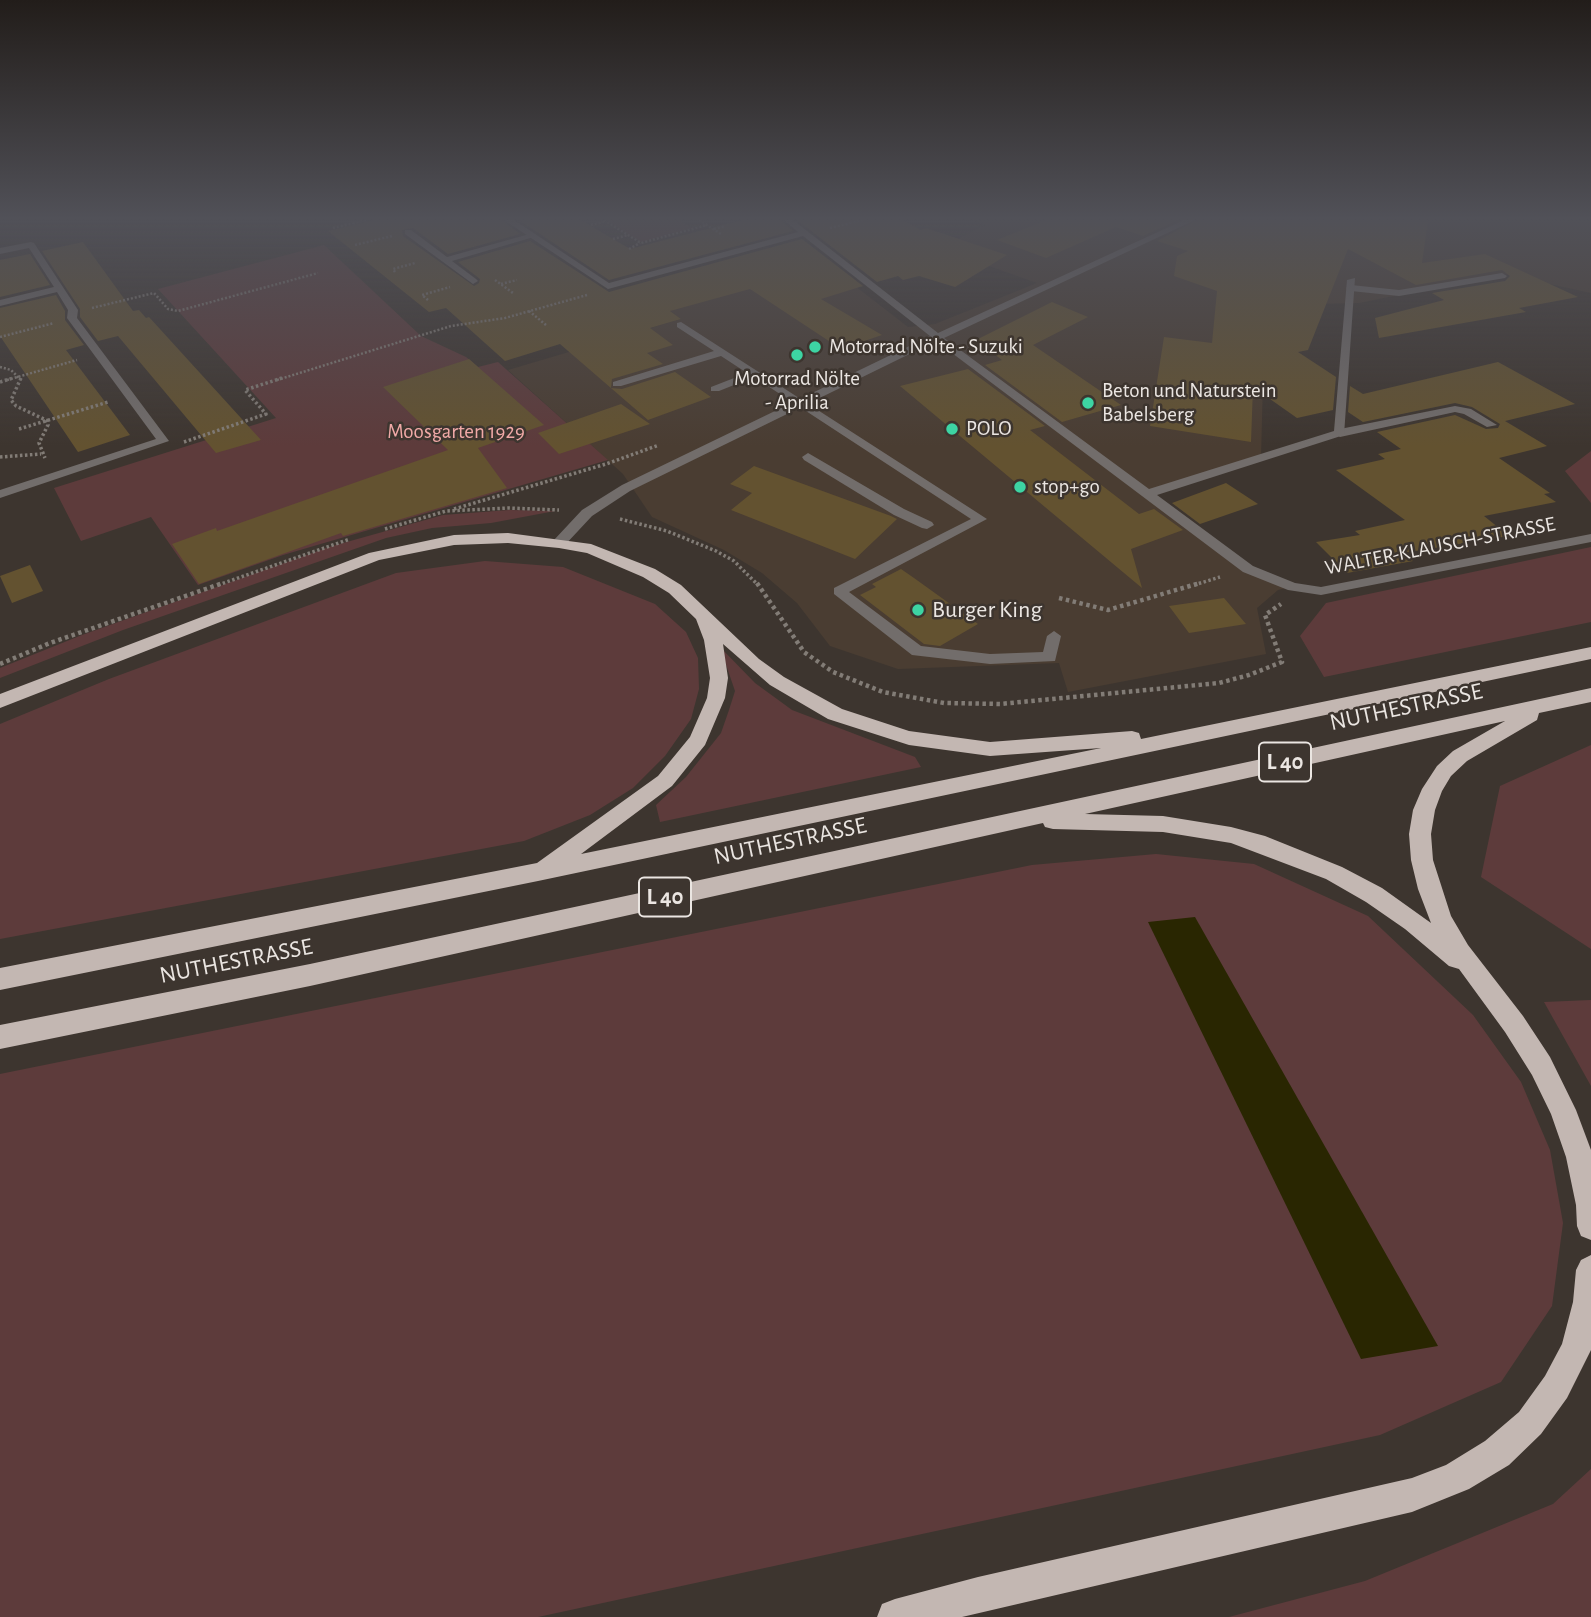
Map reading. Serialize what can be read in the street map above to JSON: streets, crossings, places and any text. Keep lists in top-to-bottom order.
{
  "streets": {
    "highway": ["NUTHESTRASSE", "L 40"],
    "street": ["WALTER-KLAUSCH-STRASSE"]
  },
  "parks": ["Moosgarten 1929"],
  "places": [
    "Motorrad Nölte - Suzuki",
    "Motorrad Nölte - Aprilia",
    "Beton und Naturstein Babelsberg",
    "POLO",
    "stop+go",
    "Burger King"
  ]
}
